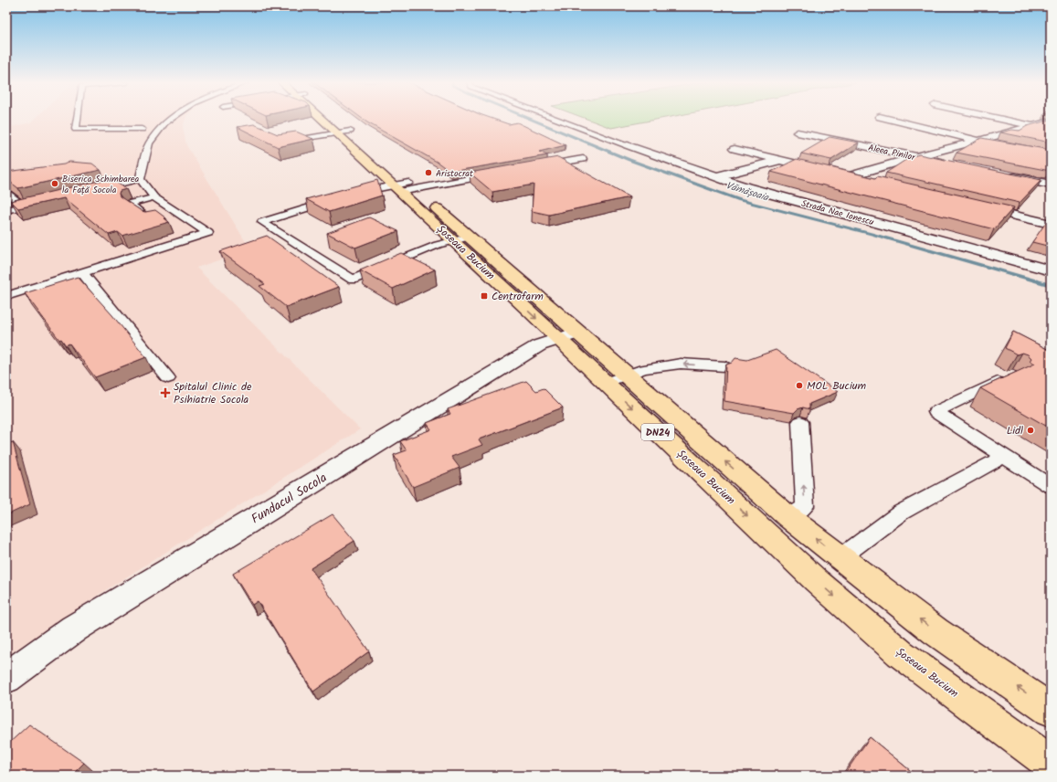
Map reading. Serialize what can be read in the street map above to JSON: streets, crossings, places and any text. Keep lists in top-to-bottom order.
{
  "streets": {
    "main road": ["Șoseaua Bucium", "DN24"],
    "street": ["Aleea Pinilor", "Strada Nae Ionescu", "Fundacul Socola"]
  },
  "crossings": [
    ["Șoseaua Bucium", "Fundacul Socola"]
  ],
  "water": ["Vămășoaia"],
  "places": {
    "other": [
      "Aristocrat",
      "Biserica Schimbarea la Față Socola",
      "MOL Bucium",
      "Lidl"
    ],
    "transit": ["Centrofarm"],
    "health": ["Spitalul Clinic de Psihiatrie Socola"]
  }
}
